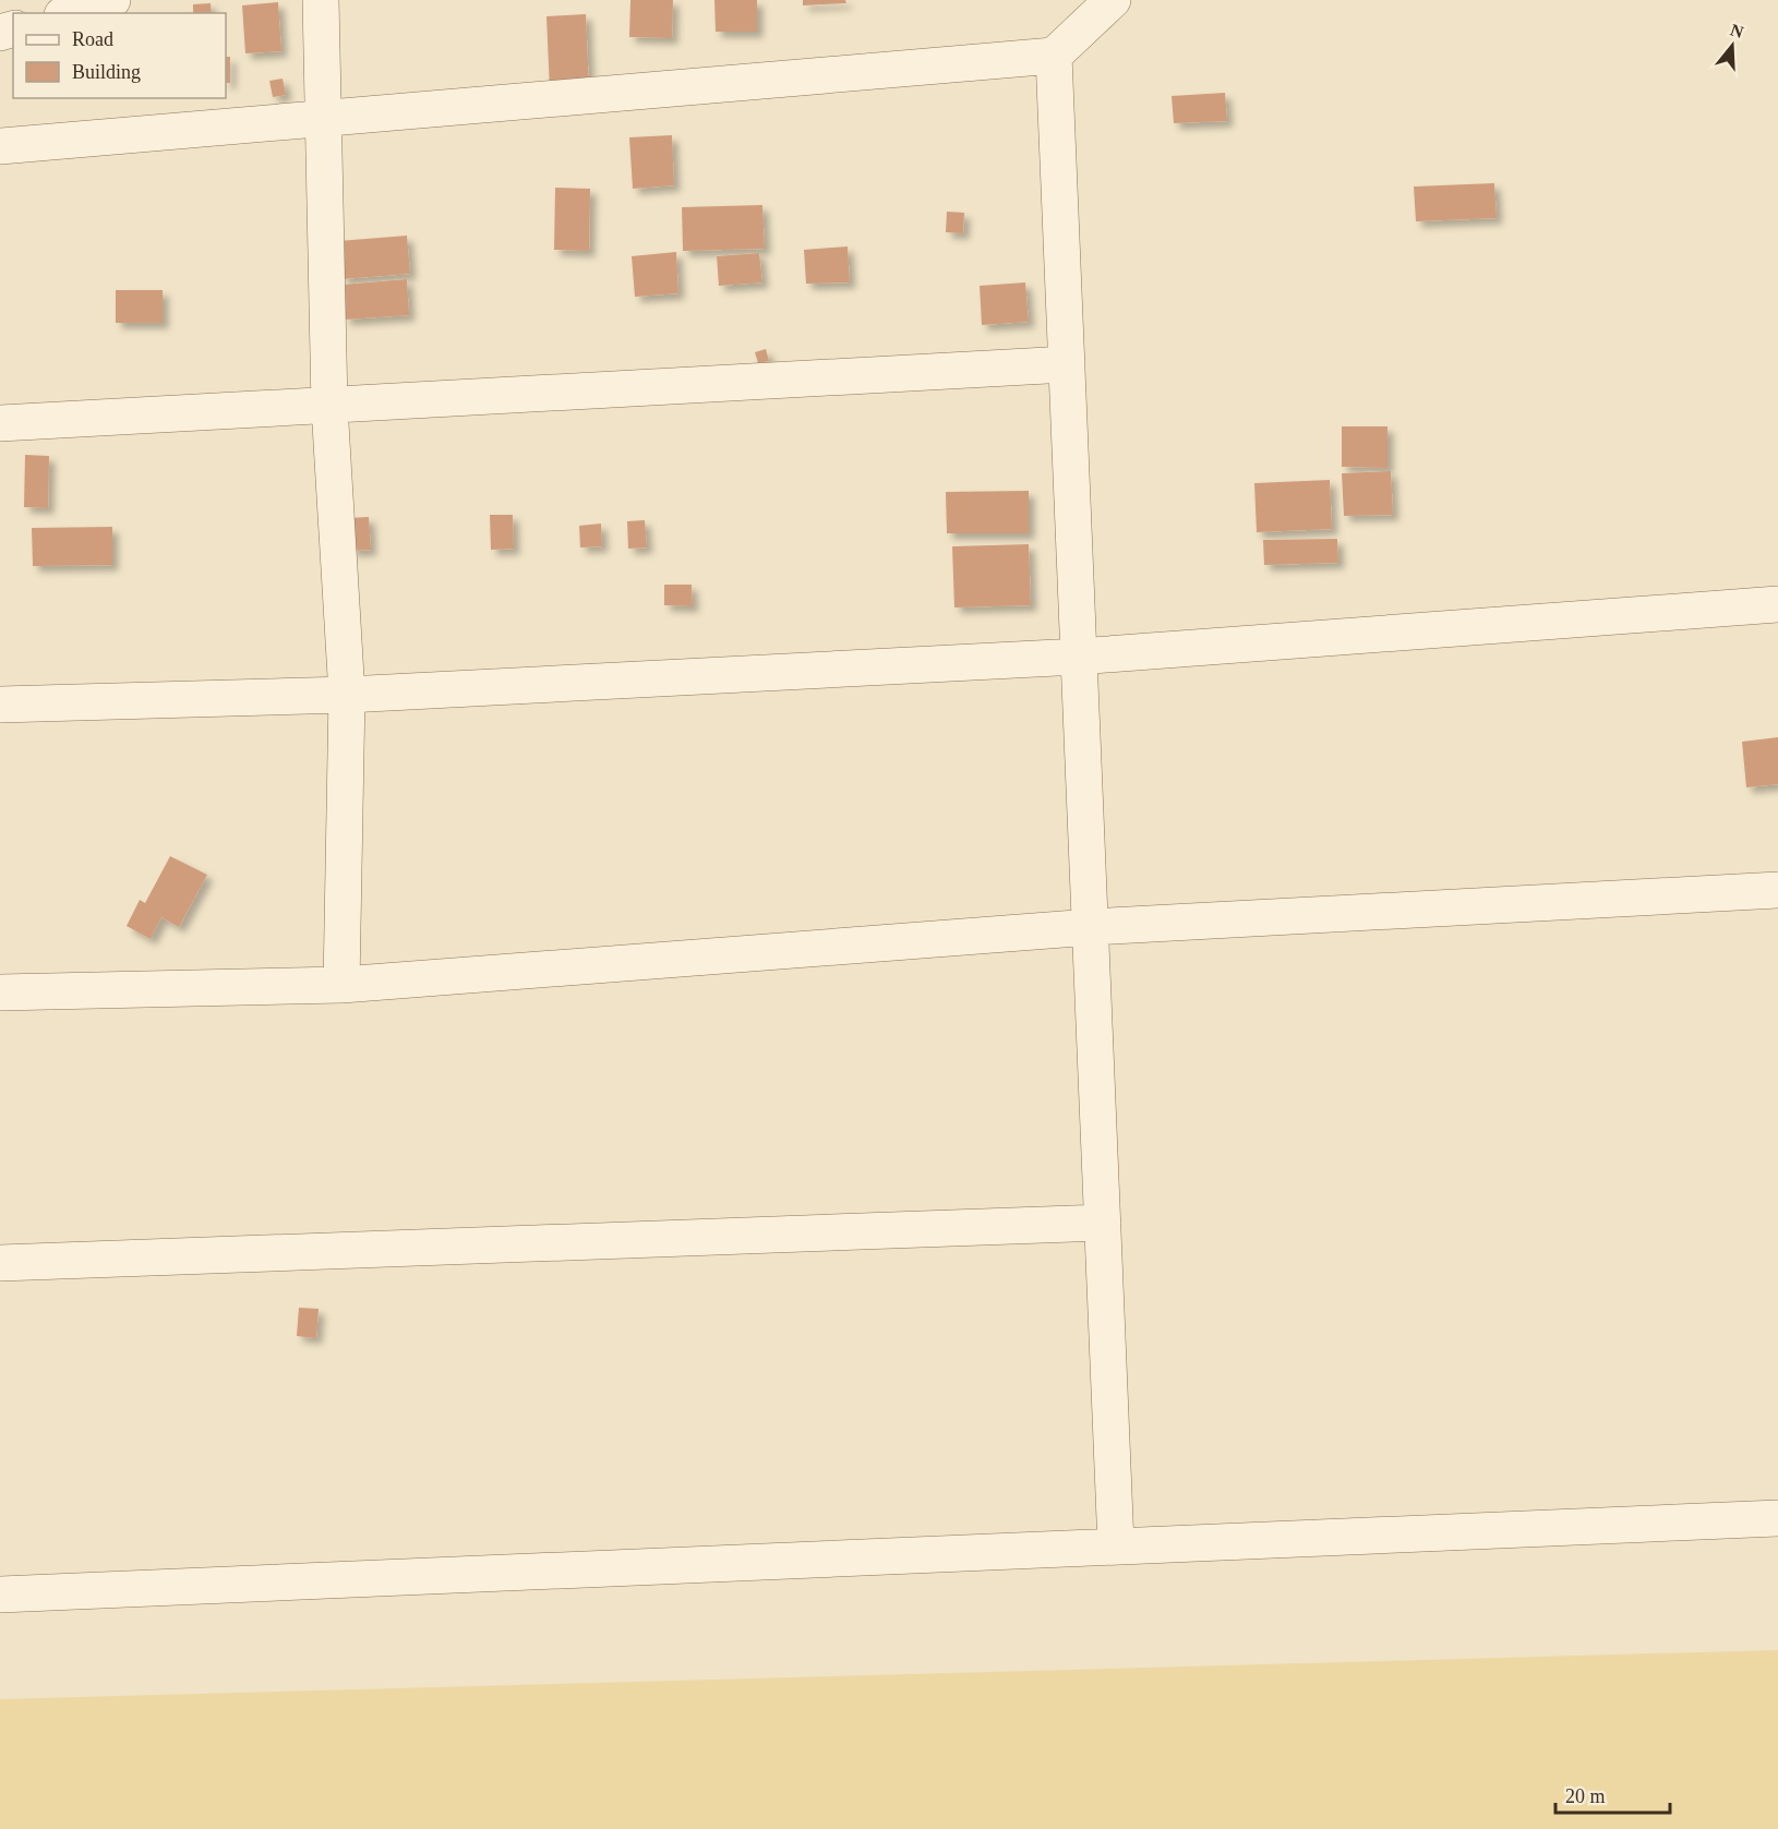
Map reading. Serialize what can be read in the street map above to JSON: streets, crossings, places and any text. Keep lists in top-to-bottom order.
{
  "legend": ["Road", "Building"],
  "scale_bar": "20 m",
  "north": "top"
}
